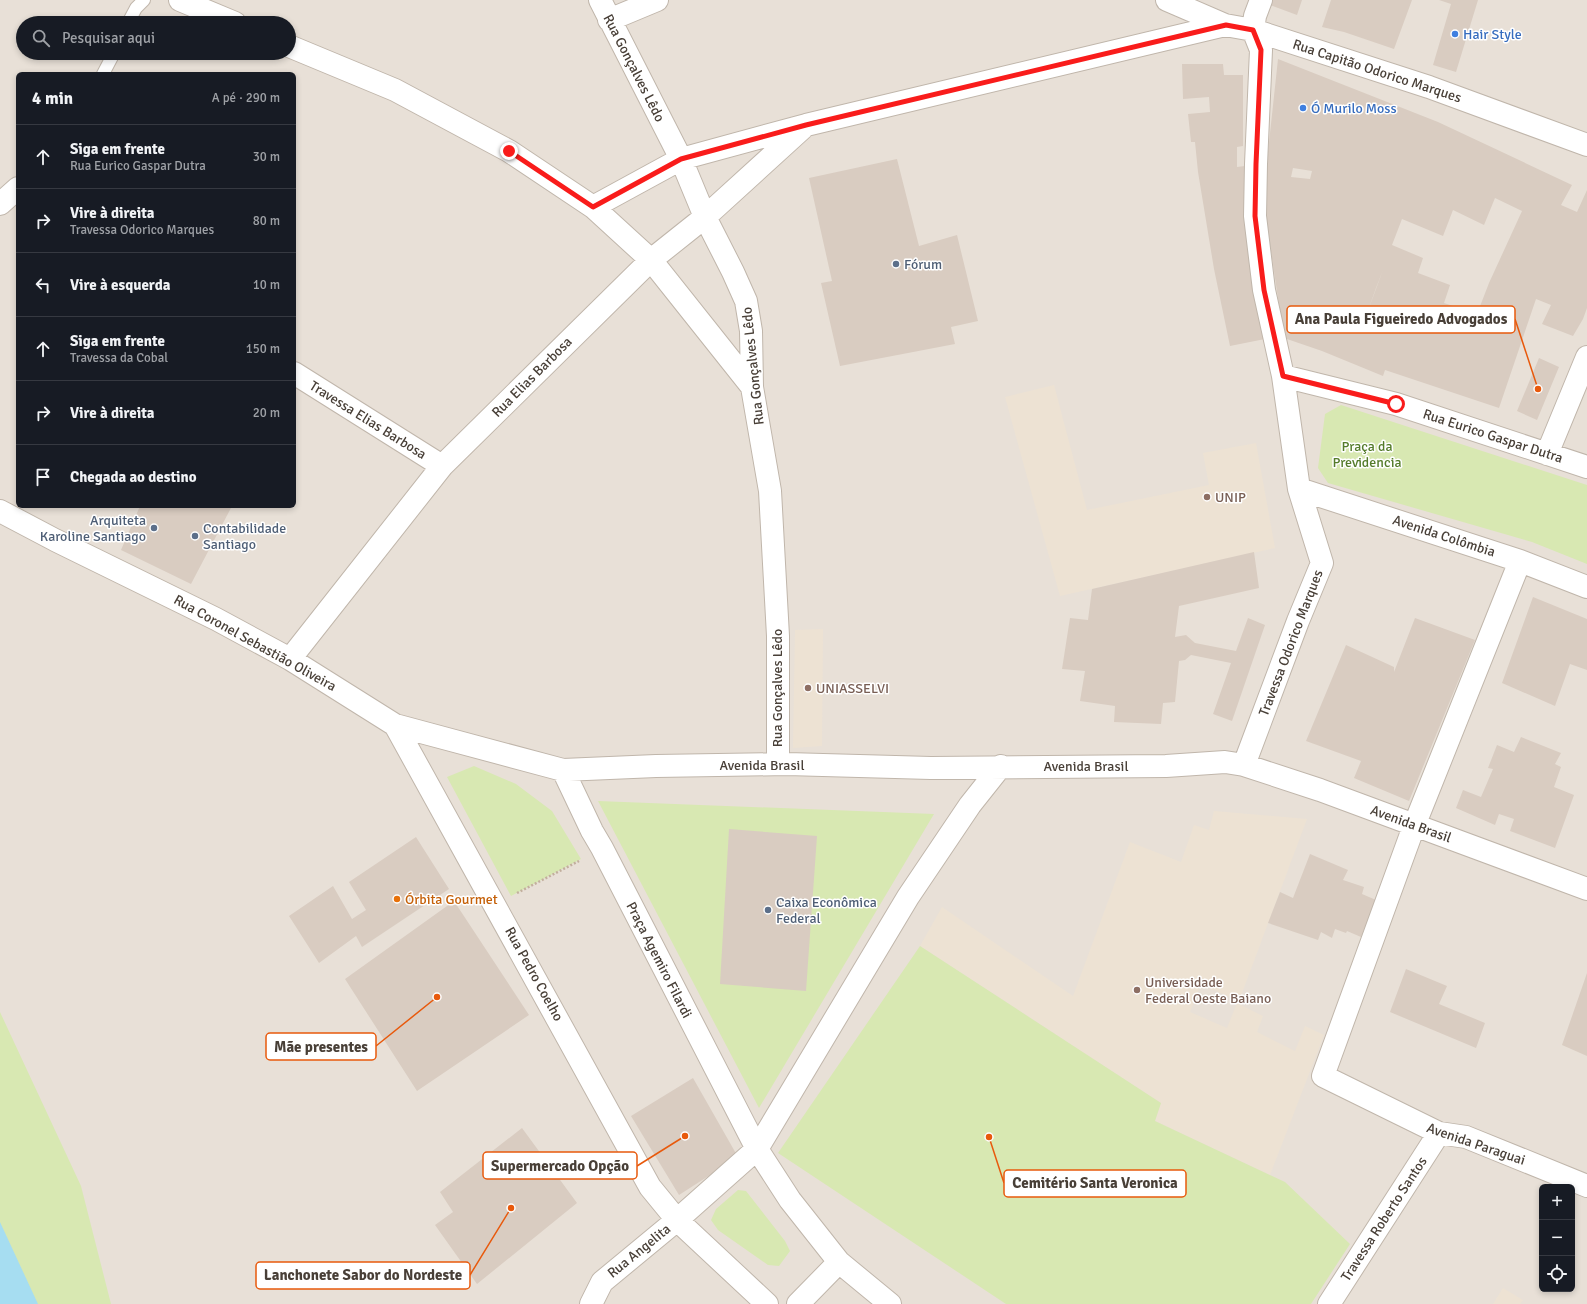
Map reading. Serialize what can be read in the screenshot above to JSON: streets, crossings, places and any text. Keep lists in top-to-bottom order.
{
  "streets": {
    "street": [
      "Rua Gonçalves Lêdo",
      "Rua Capitão Odorico Marques",
      "Rua Elias Barbosa",
      "Travessa Elias Barbosa",
      "Rua Eurico Gaspar Dutra",
      "Avenida Colômbia",
      "Rua Coronel Sebastião Oliveira",
      "Travessa Odorico Marques",
      "Avenida Brasil",
      "Praça Agemiro Filardi",
      "Rua Pedro Coelho",
      "Avenida Paraguai",
      "Travessa Roberto Santos",
      "Rua Angelita"
    ]
  },
  "crossings": [
    ["Rua Gonçalves Lêdo", "Rua Elias Barbosa"],
    ["Rua Gonçalves Lêdo", "Avenida Brasil"],
    ["Rua Capitão Odorico Marques", "Travessa Odorico Marques"],
    ["Rua Elias Barbosa", "Travessa Elias Barbosa"],
    ["Rua Elias Barbosa", "Rua Coronel Sebastião Oliveira"],
    ["Rua Eurico Gaspar Dutra", "Travessa Odorico Marques"],
    ["Avenida Colômbia", "Travessa Odorico Marques"],
    ["Rua Coronel Sebastião Oliveira", "Avenida Brasil"],
    ["Rua Coronel Sebastião Oliveira", "Praça Agemiro Filardi"],
    ["Rua Coronel Sebastião Oliveira", "Rua Pedro Coelho"],
    ["Travessa Odorico Marques", "Avenida Brasil"],
    ["Avenida Brasil", "Praça Agemiro Filardi"],
    ["Avenida Brasil", "Avenida Paraguai"],
    ["Avenida Brasil", "Rua Angelita"],
    ["Praça Agemiro Filardi", "Rua Angelita"],
    ["Rua Pedro Coelho", "Rua Angelita"],
    ["Avenida Paraguai", "Travessa Roberto Santos"]
  ],
  "parks": ["Praça da Previdencia"],
  "places": [
    "Hair Style",
    "Ó Murilo Moss",
    "Fórum",
    "Ana Paula Figueiredo Advogados",
    "UNIP",
    "Arquiteta Karoline Santiago",
    "Contabilidade Santiago",
    "UNIASSELVI",
    "Órbita Gourmet",
    "Caixa Econômica Federal",
    "Universidade Federal Oeste Baiano",
    "Mãe presentes",
    "Supermercado Opção",
    "Cemitério Santa Veronica",
    "Lanchonete Sabor do Nordeste"
  ],
  "page": {
    "search": "Pesquisar aqui",
    "heading": ["4 min", "A pé · 290 m"],
    "list": [
      ["Siga em frente", "Rua Eurico Gaspar Dutra", "30 m"],
      ["Vire à direita", "Travessa Odorico Marques", "80 m"],
      ["Vire à esquerda", "10 m"],
      ["Siga em frente", "Travessa da Cobal", "150 m"],
      ["Vire à direita", "20 m"],
      "Chegada ao destino"
    ],
    "map_buttons": ["+", "−"]
  }
}
